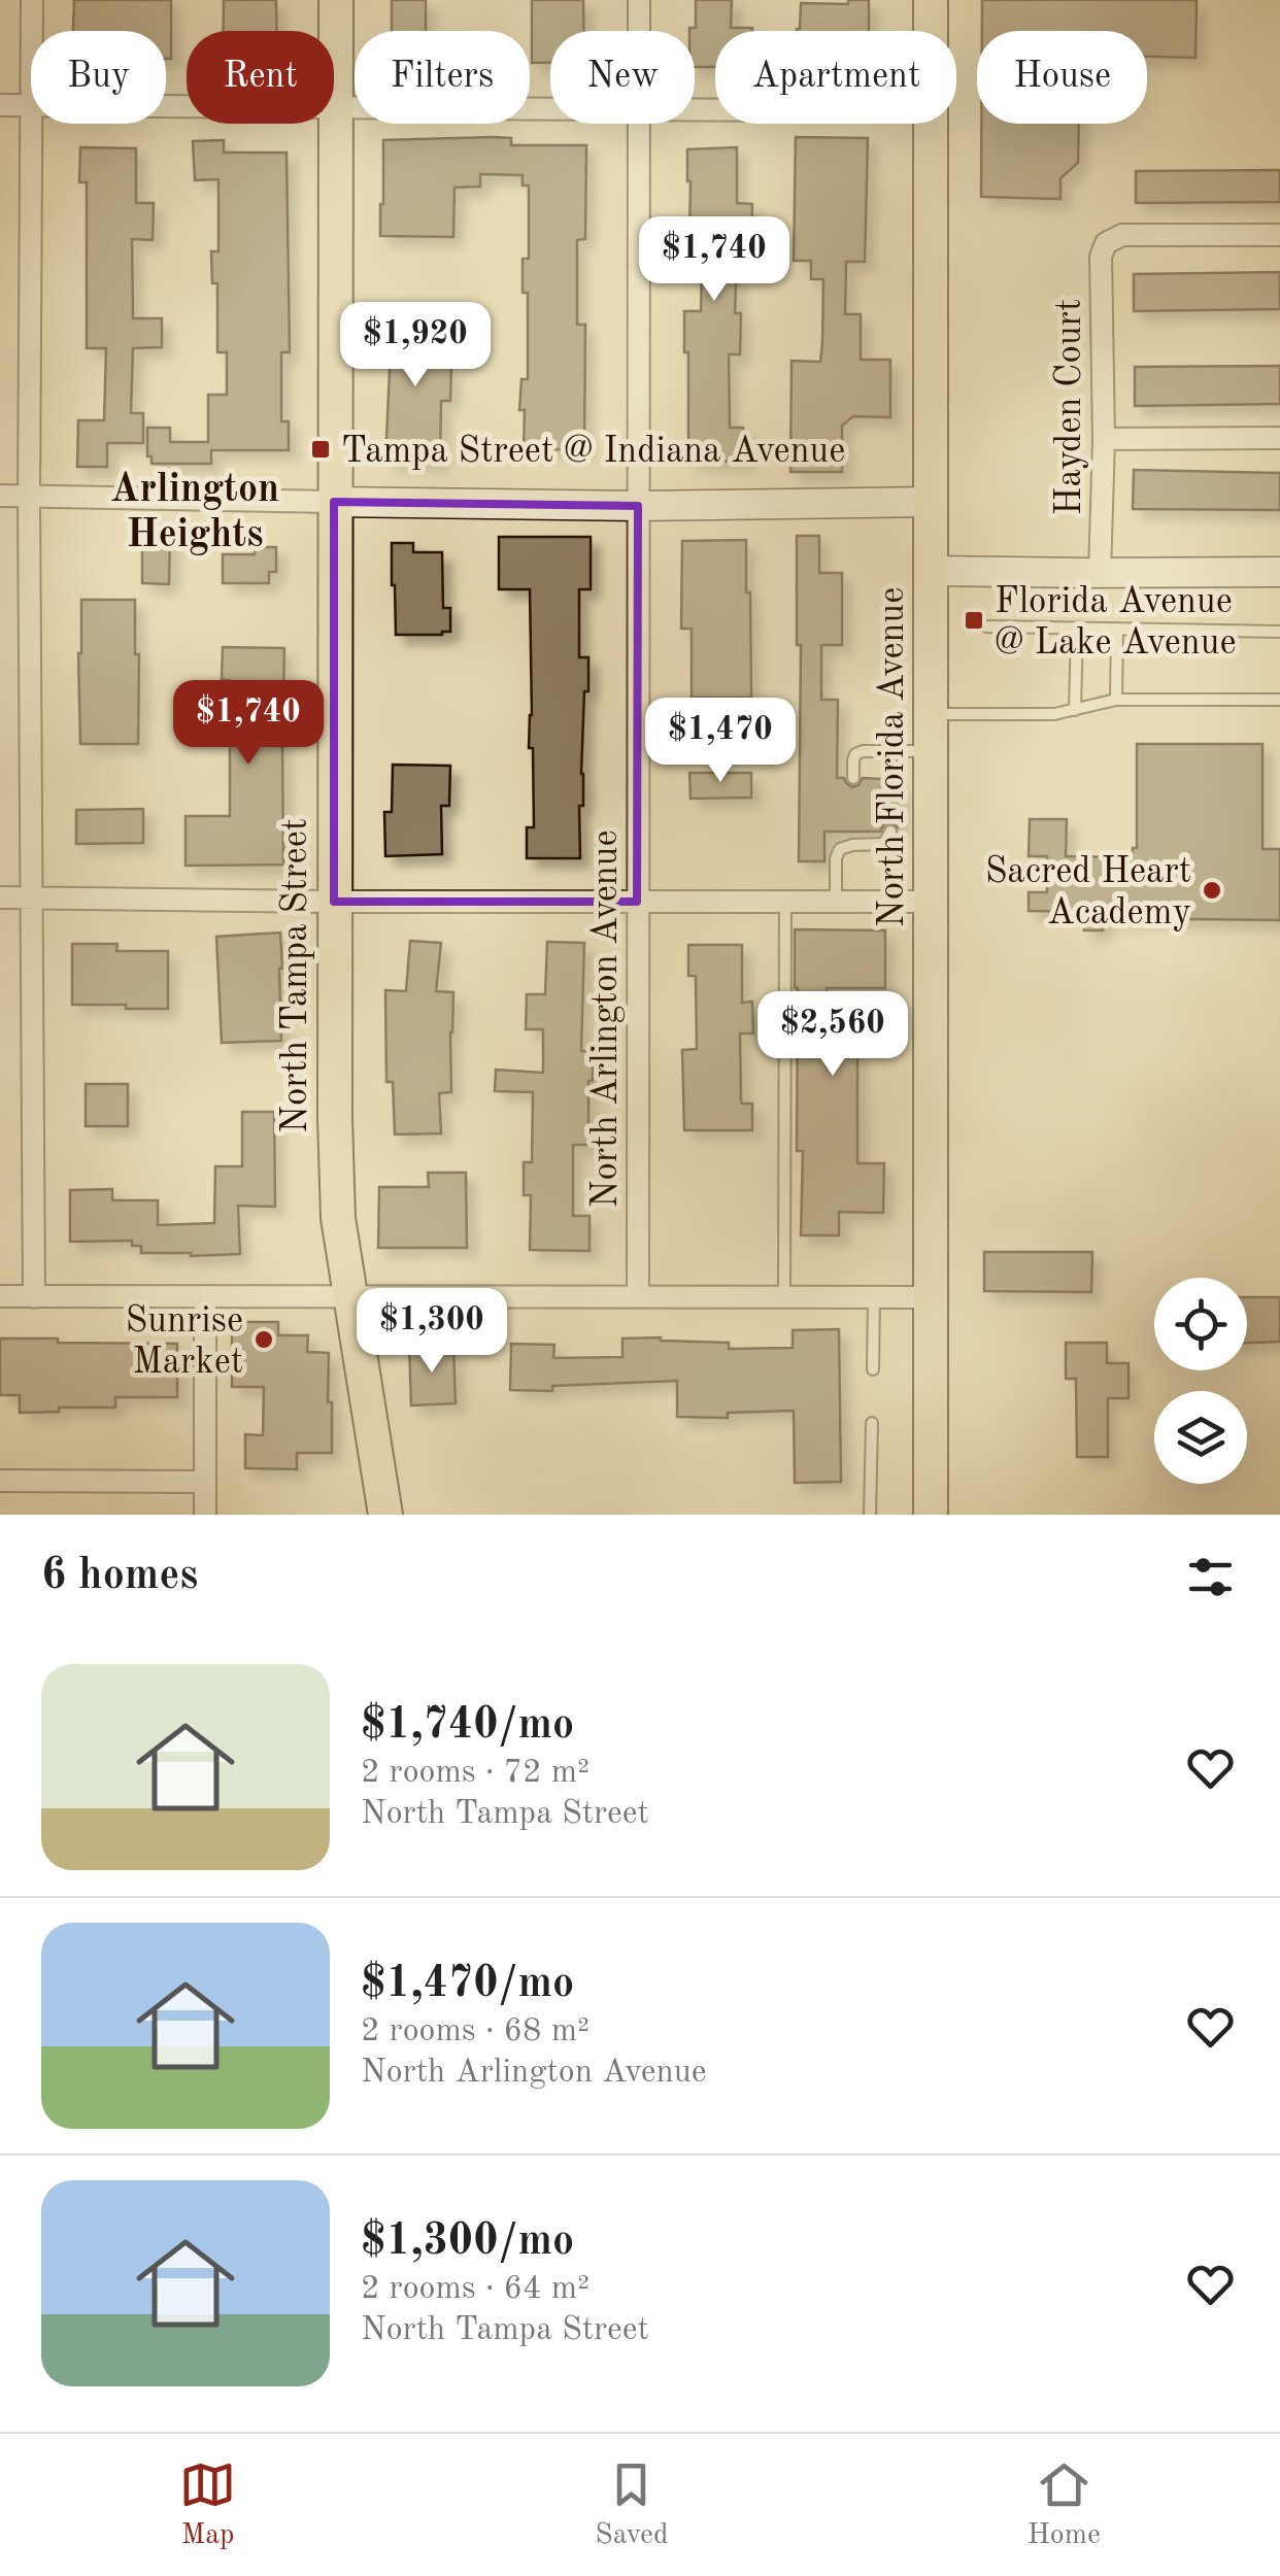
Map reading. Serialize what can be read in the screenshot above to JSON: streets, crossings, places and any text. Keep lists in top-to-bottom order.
{
  "streets": {
    "main road": ["North Florida Avenue", "North Tampa Street"],
    "street": ["Hayden Court", "North Arlington Avenue"]
  },
  "districts": ["Arlington Heights"],
  "places": {
    "transit": ["Tampa Street @ Indiana Avenue", "Florida Avenue @ Lake Avenue"],
    "other": ["Sacred Heart Academy", "Sunrise Market"]
  },
  "page": {
    "chip": [
      "Buy",
      "Rent",
      "Filters",
      "New",
      "Apartment",
      "House"
    ],
    "price": [
      "$1,740",
      "$1,920",
      "$1,740",
      "$1,470",
      "$2,560",
      "$1,300"
    ],
    "heading": "6 homes",
    "list": [
      {
        "name": "$1,740/mo",
        "note": "2 rooms · 72 m² · North Tampa Street"
      },
      {
        "name": "$1,470/mo",
        "note": "2 rooms · 68 m² · North Arlington Avenue"
      },
      {
        "name": "$1,300/mo",
        "note": "2 rooms · 64 m² · North Tampa Street"
      }
    ],
    "tabs": ["Map", "Saved", "Home"]
  }
}
